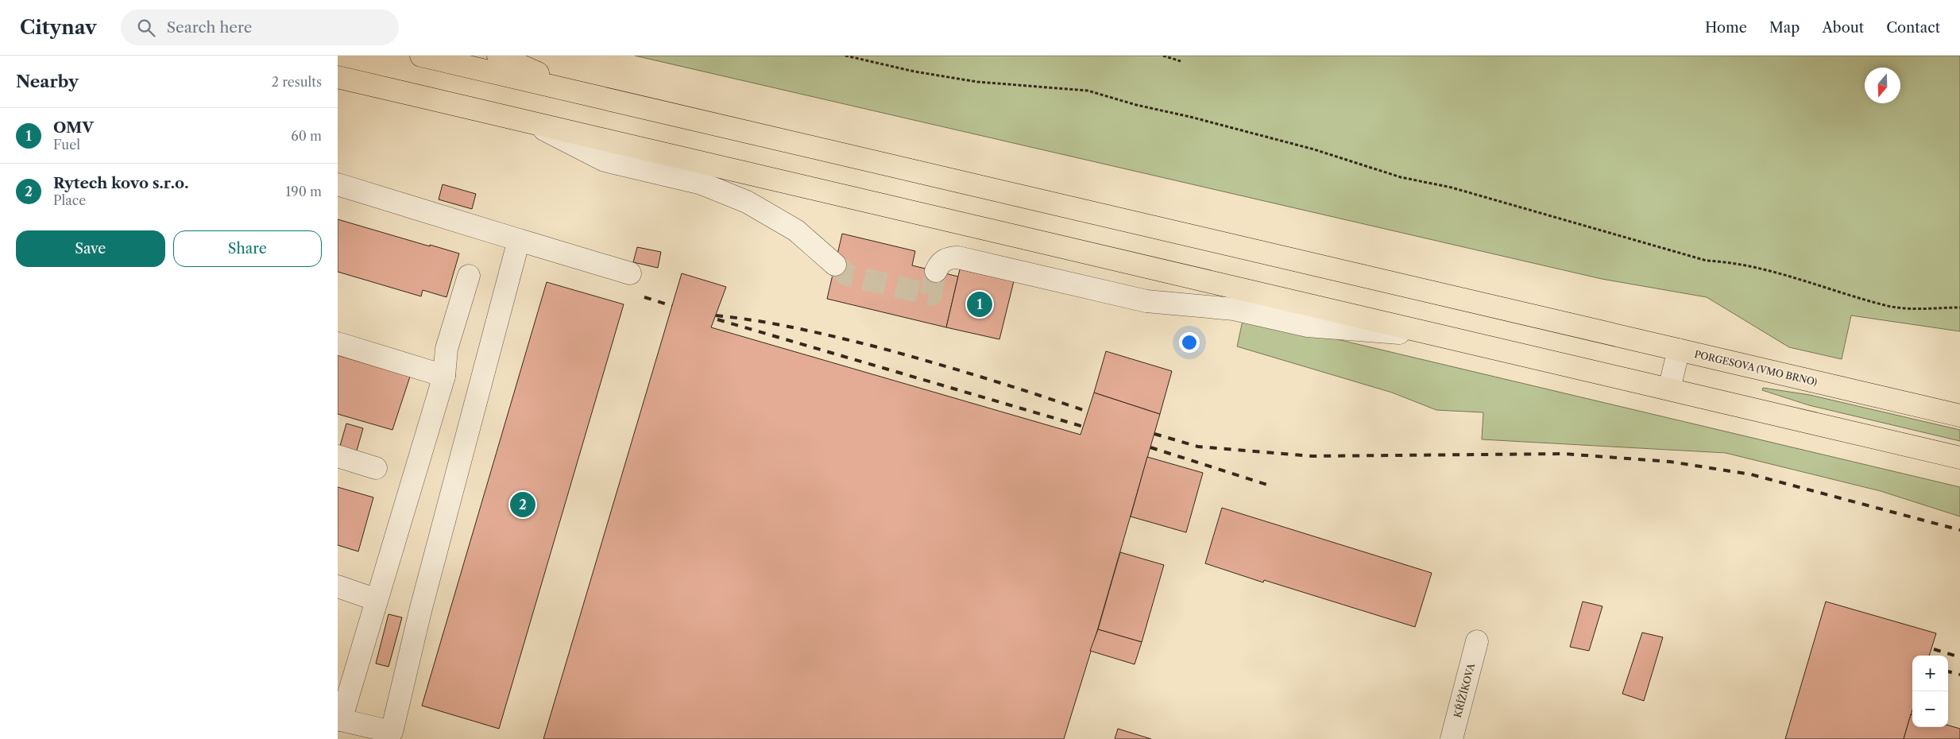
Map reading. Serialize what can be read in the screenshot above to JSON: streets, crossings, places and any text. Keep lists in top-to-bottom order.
{
  "streets": {
    "highway": ["PORGESOVA (VMO BRNO)"],
    "lane": ["KŘÍŽÍKOVA"]
  },
  "north": "bottom",
  "page": {
    "header": "Citynav",
    "search": "Search here",
    "nav": [
      "Home",
      "Map",
      "About",
      "Contact"
    ],
    "heading": ["Nearby", "2 results"],
    "list": [
      {
        "mark": "1",
        "name": "OMV",
        "note": "Fuel",
        "value": "60 m"
      },
      {
        "mark": "2",
        "name": "Rytech kovo s.r.o.",
        "note": "Place",
        "value": "190 m"
      }
    ],
    "buttons": ["Save", "Share"],
    "pins": ["1", "2"],
    "map_buttons": ["+", "−"]
  }
}
